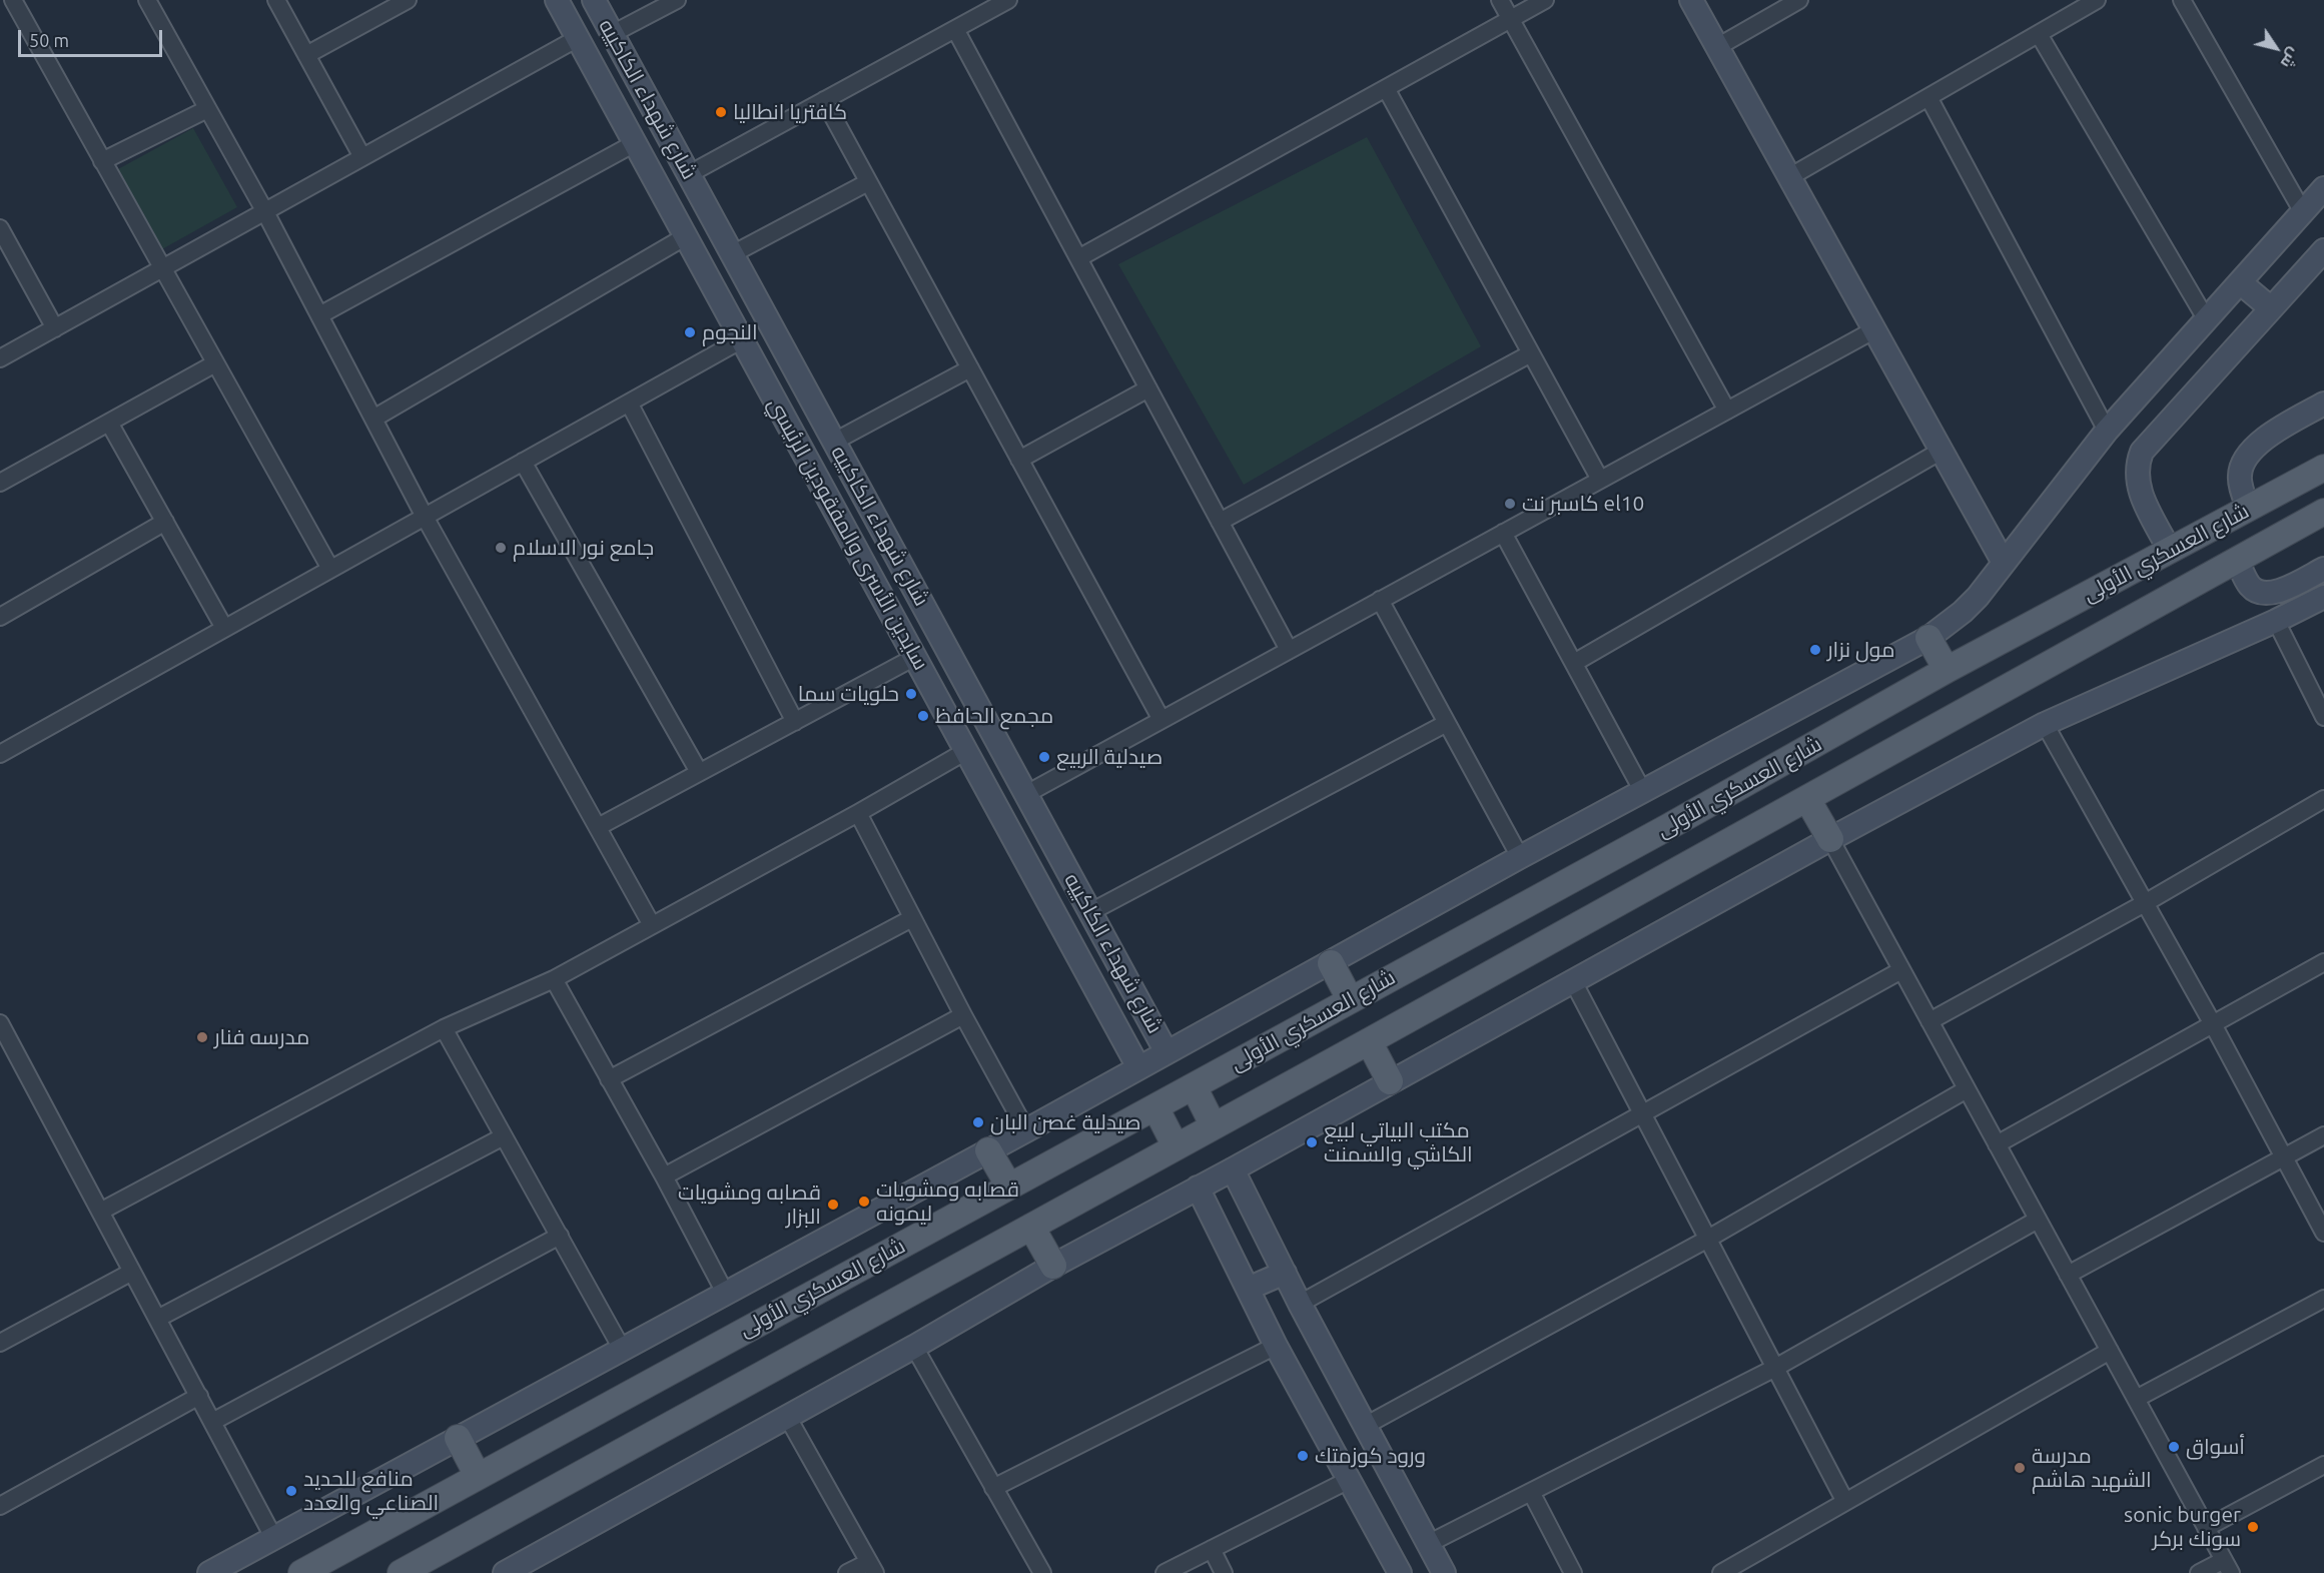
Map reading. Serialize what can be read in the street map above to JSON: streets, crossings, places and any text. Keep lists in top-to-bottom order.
{
  "streets": {
    "main road": ["شارع العسكري الأولى"],
    "street": ["شارع شهداء الكاكييه", "سايدين الأسرى والمفقودين الرئيسي"]
  },
  "places": [
    "كافتريا انطاليا",
    "النجوم",
    "كاسبر نت el10",
    "جامع نور الاسلام",
    "مول نزار",
    "حلويات سما",
    "مجمع الحافظ",
    "صيدلية الربيع",
    "مدرسه فنار",
    "صيدلية غصن البان",
    "مكتب البياتي لبيع الكاشي والسمنت",
    "قصابه ومشويات ليمونه",
    "قصابه ومشويات البزار",
    "أسواق",
    "ورود كوزمتك",
    "مدرسة الشهيد هاشم",
    "منافع للحديد الصناعي والعدد",
    "sonic burger سونك بركر"
  ],
  "scale_bar": "50 m",
  "north": "bottom right"
}
